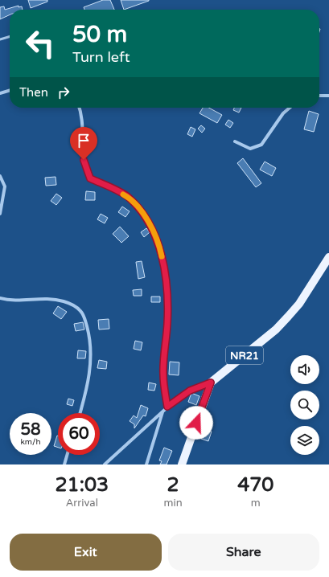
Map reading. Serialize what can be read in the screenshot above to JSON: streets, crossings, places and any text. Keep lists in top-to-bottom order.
{
  "streets": {
    "main road": ["NR21"]
  },
  "page": {
    "turn": ["50 m", "Turn left"],
    "then": "Then",
    "speed": "58 km/h",
    "limit": "60",
    "eta": [
      "21:03",
      "Arrival",
      "2",
      "min",
      "470",
      "m"
    ],
    "buttons": ["Exit", "Share"]
  }
}
